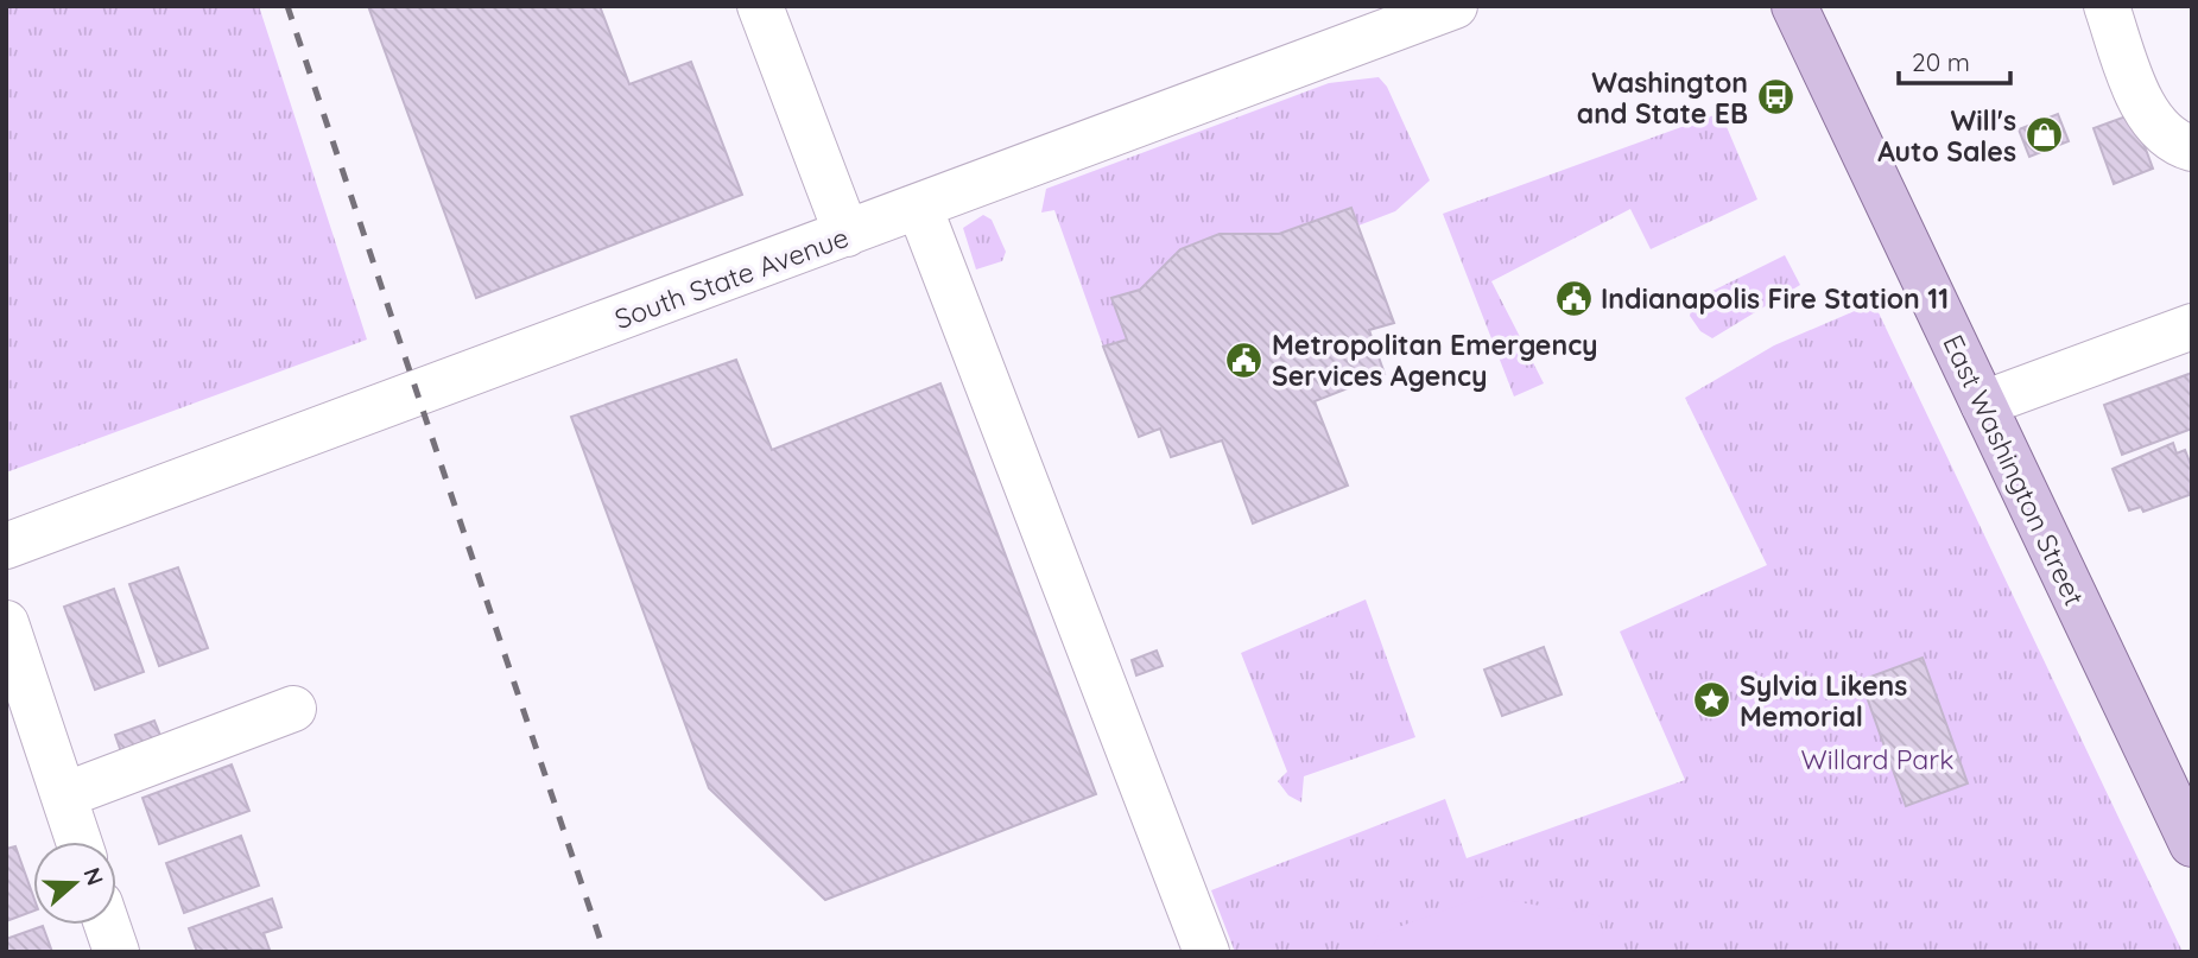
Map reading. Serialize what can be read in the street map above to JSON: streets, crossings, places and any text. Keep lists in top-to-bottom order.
{
  "streets": {
    "main road": ["East Washington Street"],
    "street": ["South State Avenue"]
  },
  "parks": ["Willard Park"],
  "places": {
    "bus stop": ["Washington and State EB"],
    "shop": ["Will's Auto Sales"],
    "public building": ["Indianapolis Fire Station 11", "Metropolitan Emergency Services Agency"],
    "place": ["Sylvia Likens Memorial"]
  },
  "scale_bar": "20 m",
  "north": "right"
}
